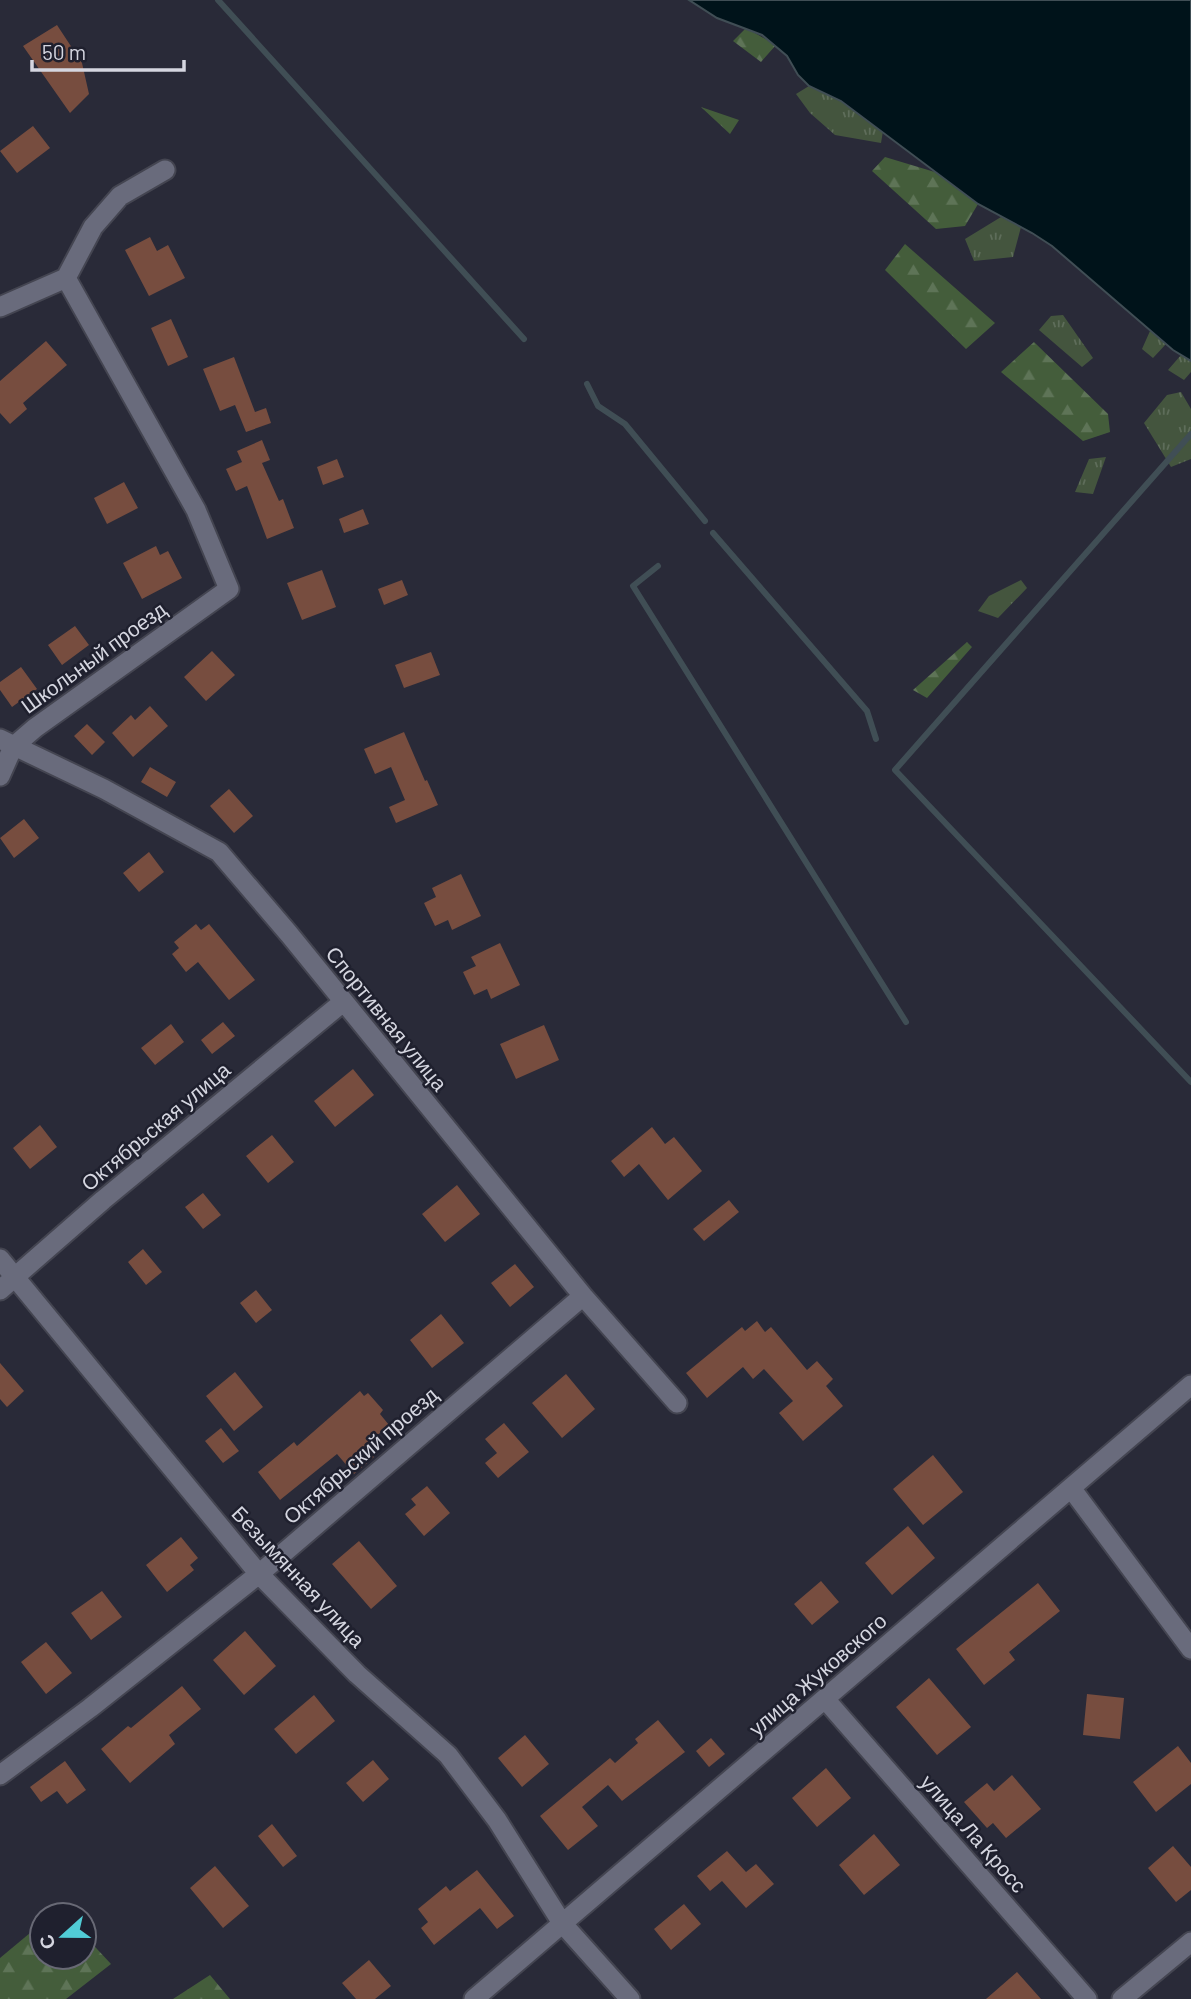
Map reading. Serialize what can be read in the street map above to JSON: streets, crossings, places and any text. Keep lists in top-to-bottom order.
{
  "streets": {
    "street": [
      "Школьный проезд",
      "Спортивная улица",
      "Октябрьская улица",
      "Октябрьский проезд",
      "Безымянная улица",
      "улица Жуковского",
      "улица Ла Кросс"
    ]
  },
  "crossings": [
    ["Школьный проезд", "Спортивная улица"],
    ["Спортивная улица", "Октябрьская улица"],
    ["Спортивная улица", "Октябрьский проезд"],
    ["Октябрьская улица", "Безымянная улица"],
    ["Октябрьский проезд", "Безымянная улица"],
    ["Безымянная улица", "улица Жуковского"],
    ["улица Жуковского", "улица Ла Кросс"]
  ],
  "scale_bar": "50 m",
  "north": "left"
}
